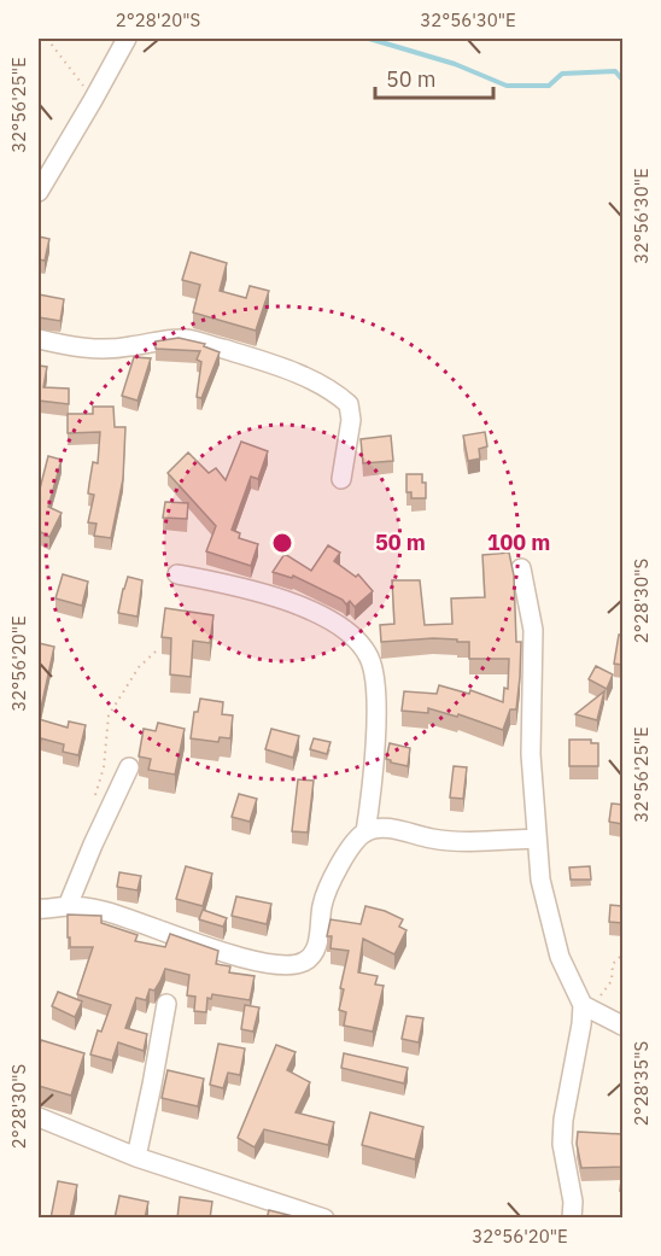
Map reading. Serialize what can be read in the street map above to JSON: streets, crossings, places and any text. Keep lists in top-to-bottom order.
{
  "scale_bar": "50 m",
  "coordinates": [
    "2°28'20\"S",
    "32°56'30\"E",
    "32°56'25\"E",
    "2°28'30\"S",
    "32°56'20\"E",
    "2°28'35\"S"
  ],
  "rings": ["50 m", "100 m"]
}
